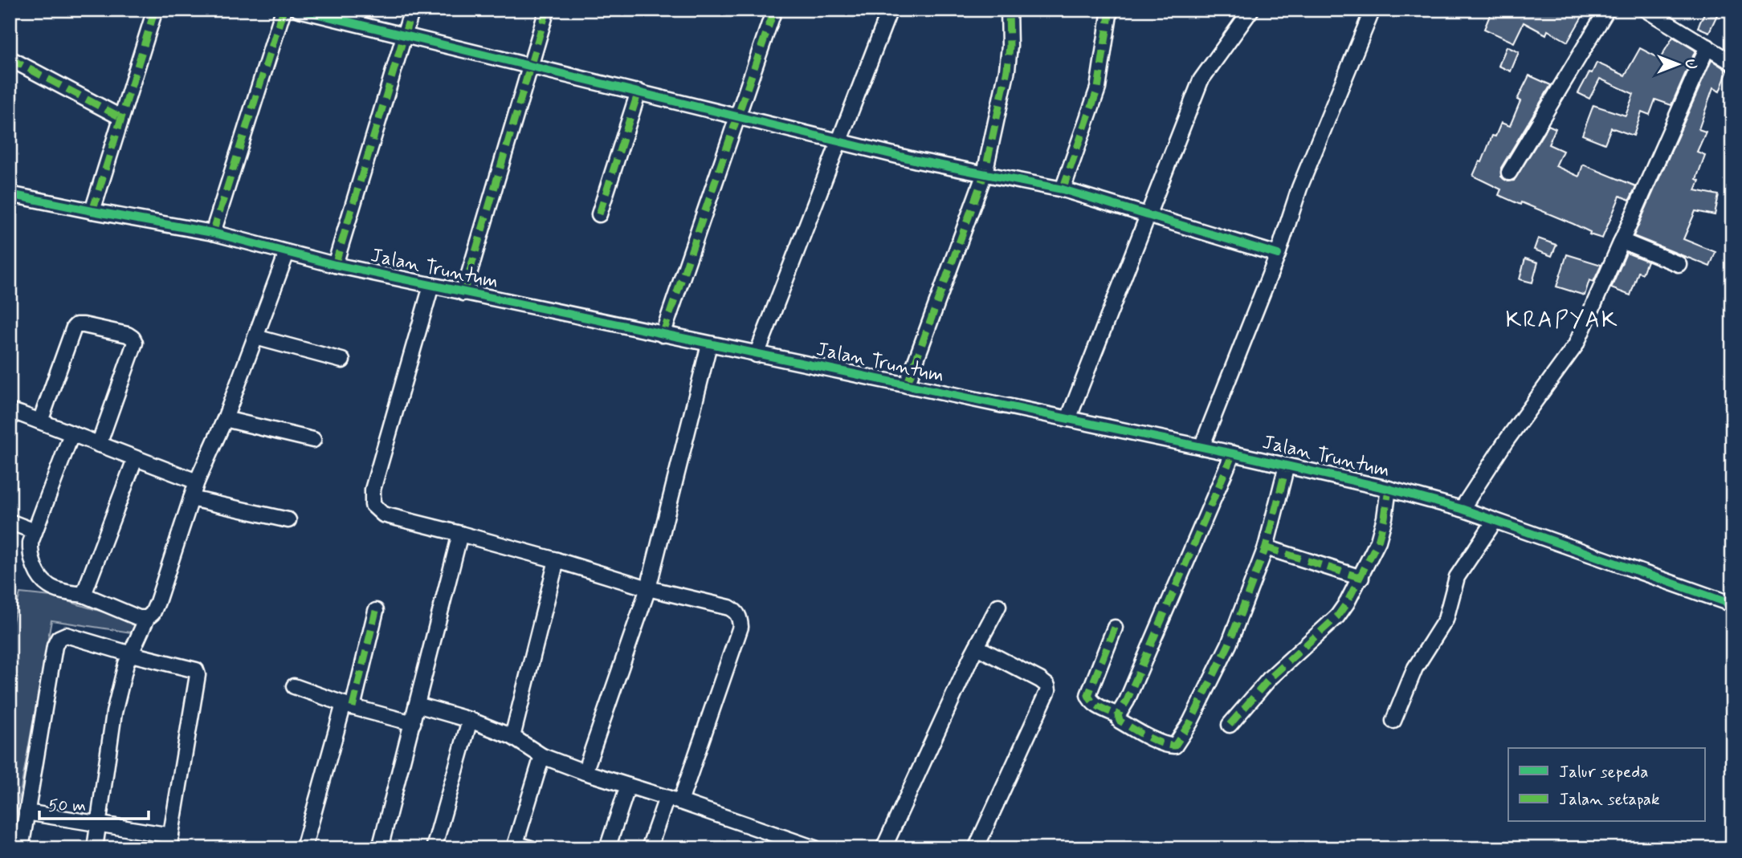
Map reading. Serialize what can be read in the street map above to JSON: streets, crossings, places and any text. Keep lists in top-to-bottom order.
{
  "streets": {
    "street": ["Jalan Truntum"]
  },
  "districts": ["KRAPYAK"],
  "legend": ["Jalur sepeda", "Jalan setapak"],
  "scale_bar": "50 m",
  "north": "right"
}
